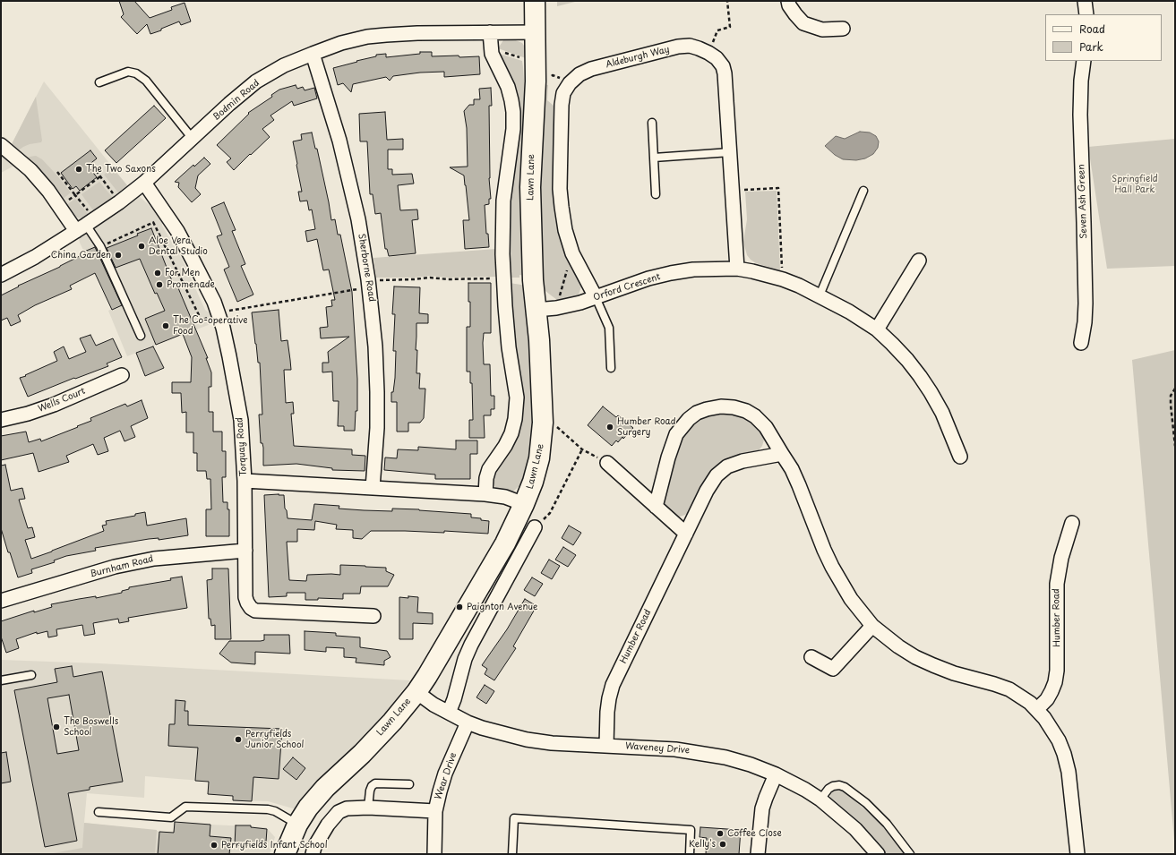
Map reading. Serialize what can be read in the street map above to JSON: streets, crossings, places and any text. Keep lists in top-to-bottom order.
{
  "streets": {
    "street": [
      "Aldeburgh Way",
      "Bodmin Road",
      "Lawn Lane",
      "Seven Ash Green",
      "Sherborne Road",
      "Orford Crescent",
      "Wells Court",
      "Torquay Road",
      "Burnham Road",
      "Humber Road",
      "Waveney Drive",
      "Wear Drive"
    ]
  },
  "crossings": [
    ["Aldeburgh Way", "Orford Crescent"],
    ["Bodmin Road", "Lawn Lane"],
    ["Bodmin Road", "Sherborne Road"],
    ["Bodmin Road", "Torquay Road"],
    ["Lawn Lane", "Orford Crescent"],
    ["Lawn Lane", "Waveney Drive"],
    ["Torquay Road", "Burnham Road"],
    ["Humber Road", "Waveney Drive"],
    ["Waveney Drive", "Wear Drive"]
  ],
  "parks": ["Springfield Hall Park"],
  "places": [
    "The Two Saxons",
    "Aloe Vera Dental Studio",
    "China Garden",
    "For Men",
    "Promenade",
    "The Co-operative Food",
    "Humber Road Surgery",
    "Paignton Avenue",
    "The Boswells School",
    "Perryfields Junior School",
    "Coffee Close",
    "Kelly's",
    "Perryfields Infant School"
  ],
  "legend": ["Road", "Park"]
}
